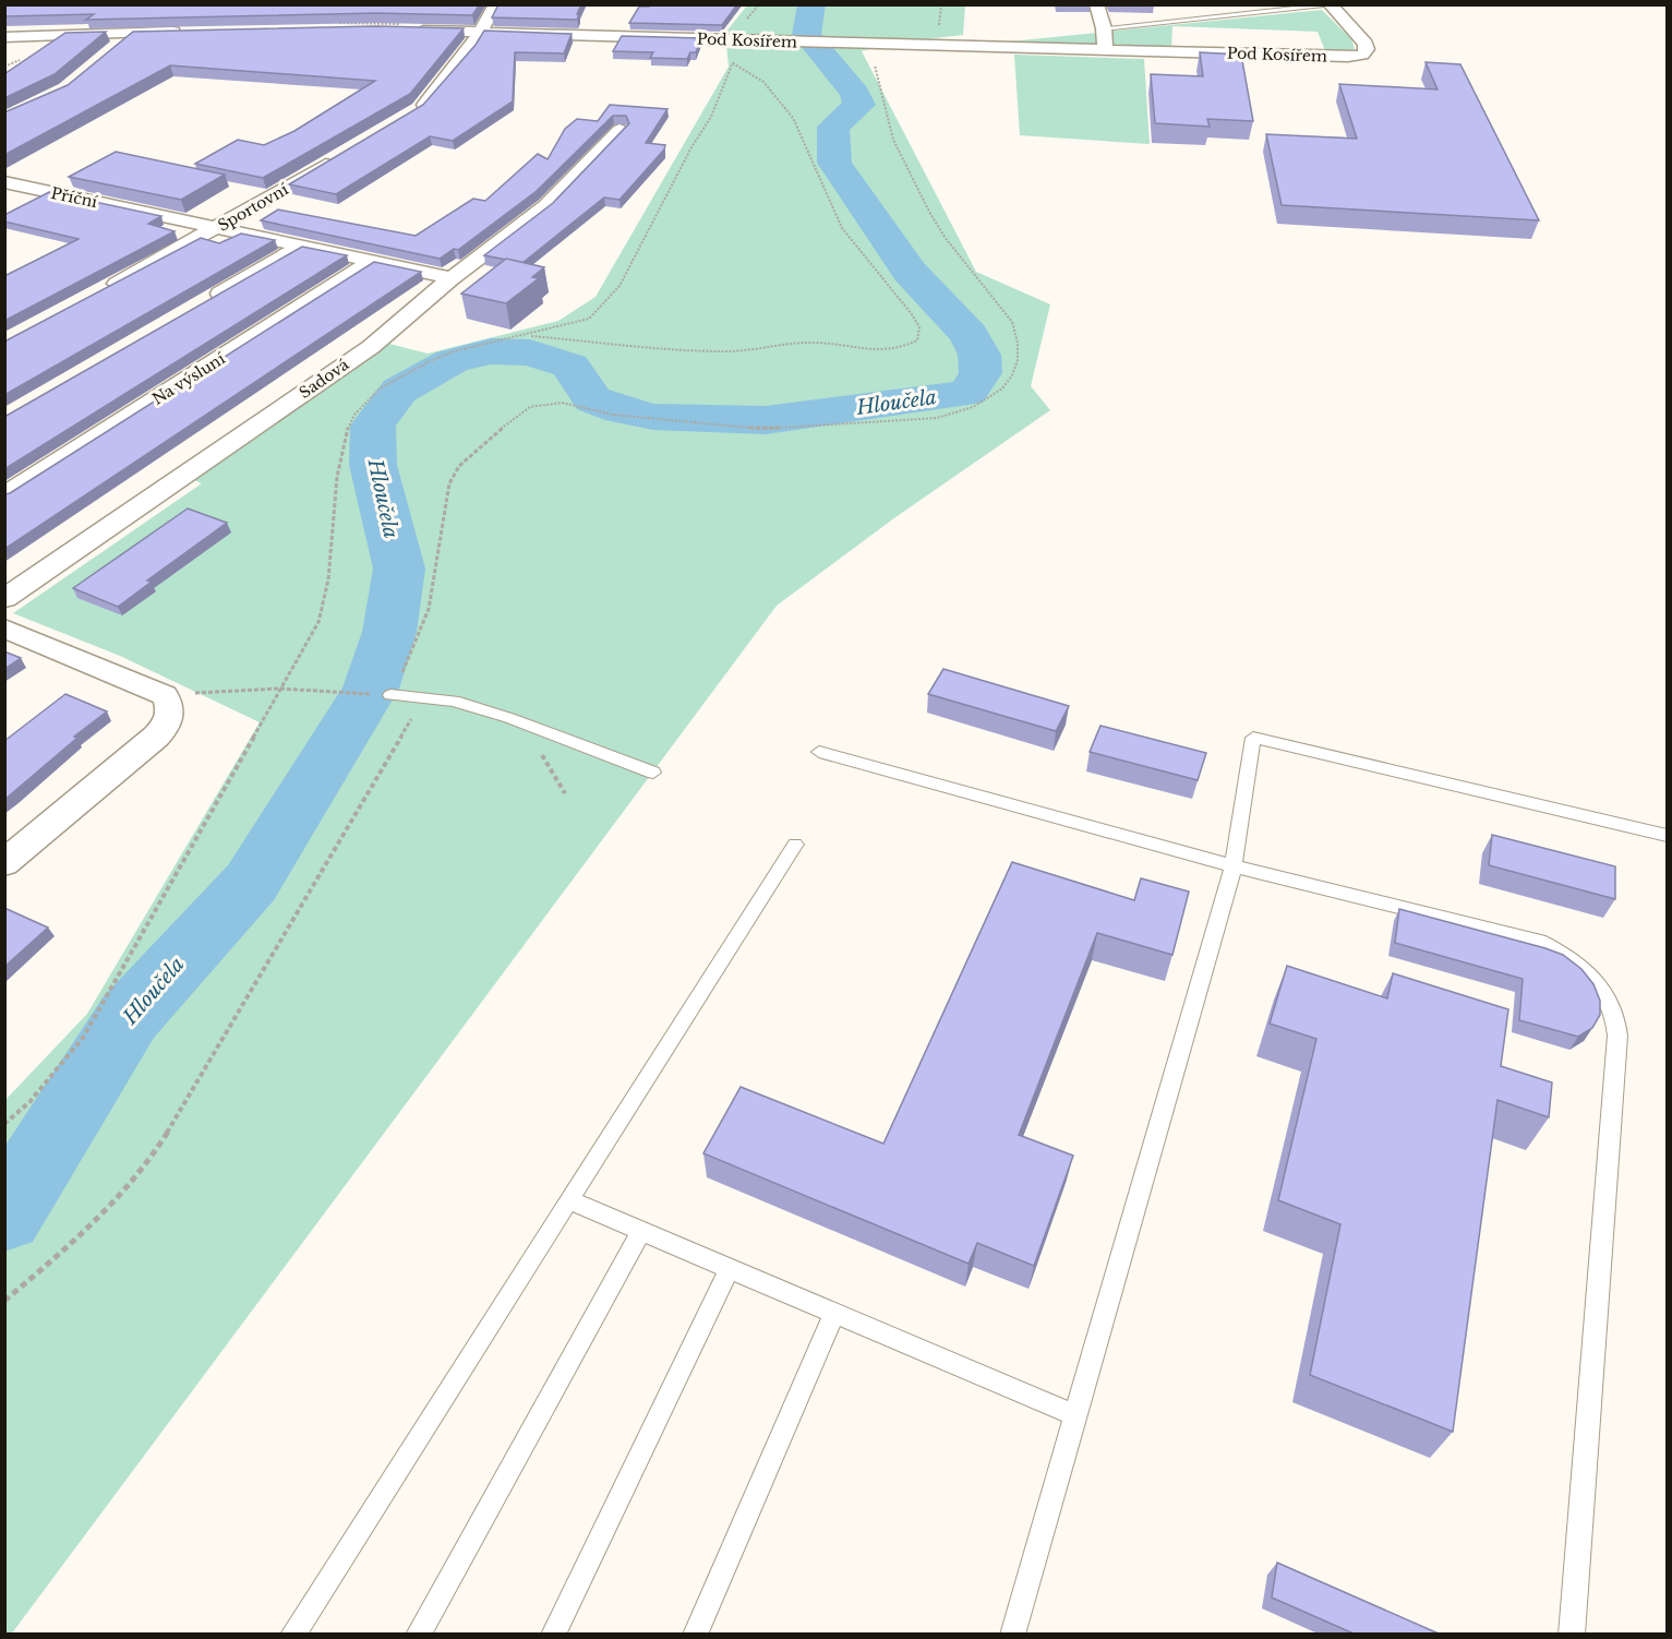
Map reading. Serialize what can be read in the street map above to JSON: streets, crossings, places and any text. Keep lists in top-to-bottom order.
{
  "streets": {
    "street": [
      "Pod Kosířem",
      "Příční",
      "Sportovní",
      "Na výsluní",
      "Sadová"
    ]
  },
  "crossings": [
    ["Příční", "Sportovní"],
    ["Příční", "Na výsluní"],
    ["Příční", "Sadová"]
  ],
  "water": ["Hloučela"]
}
